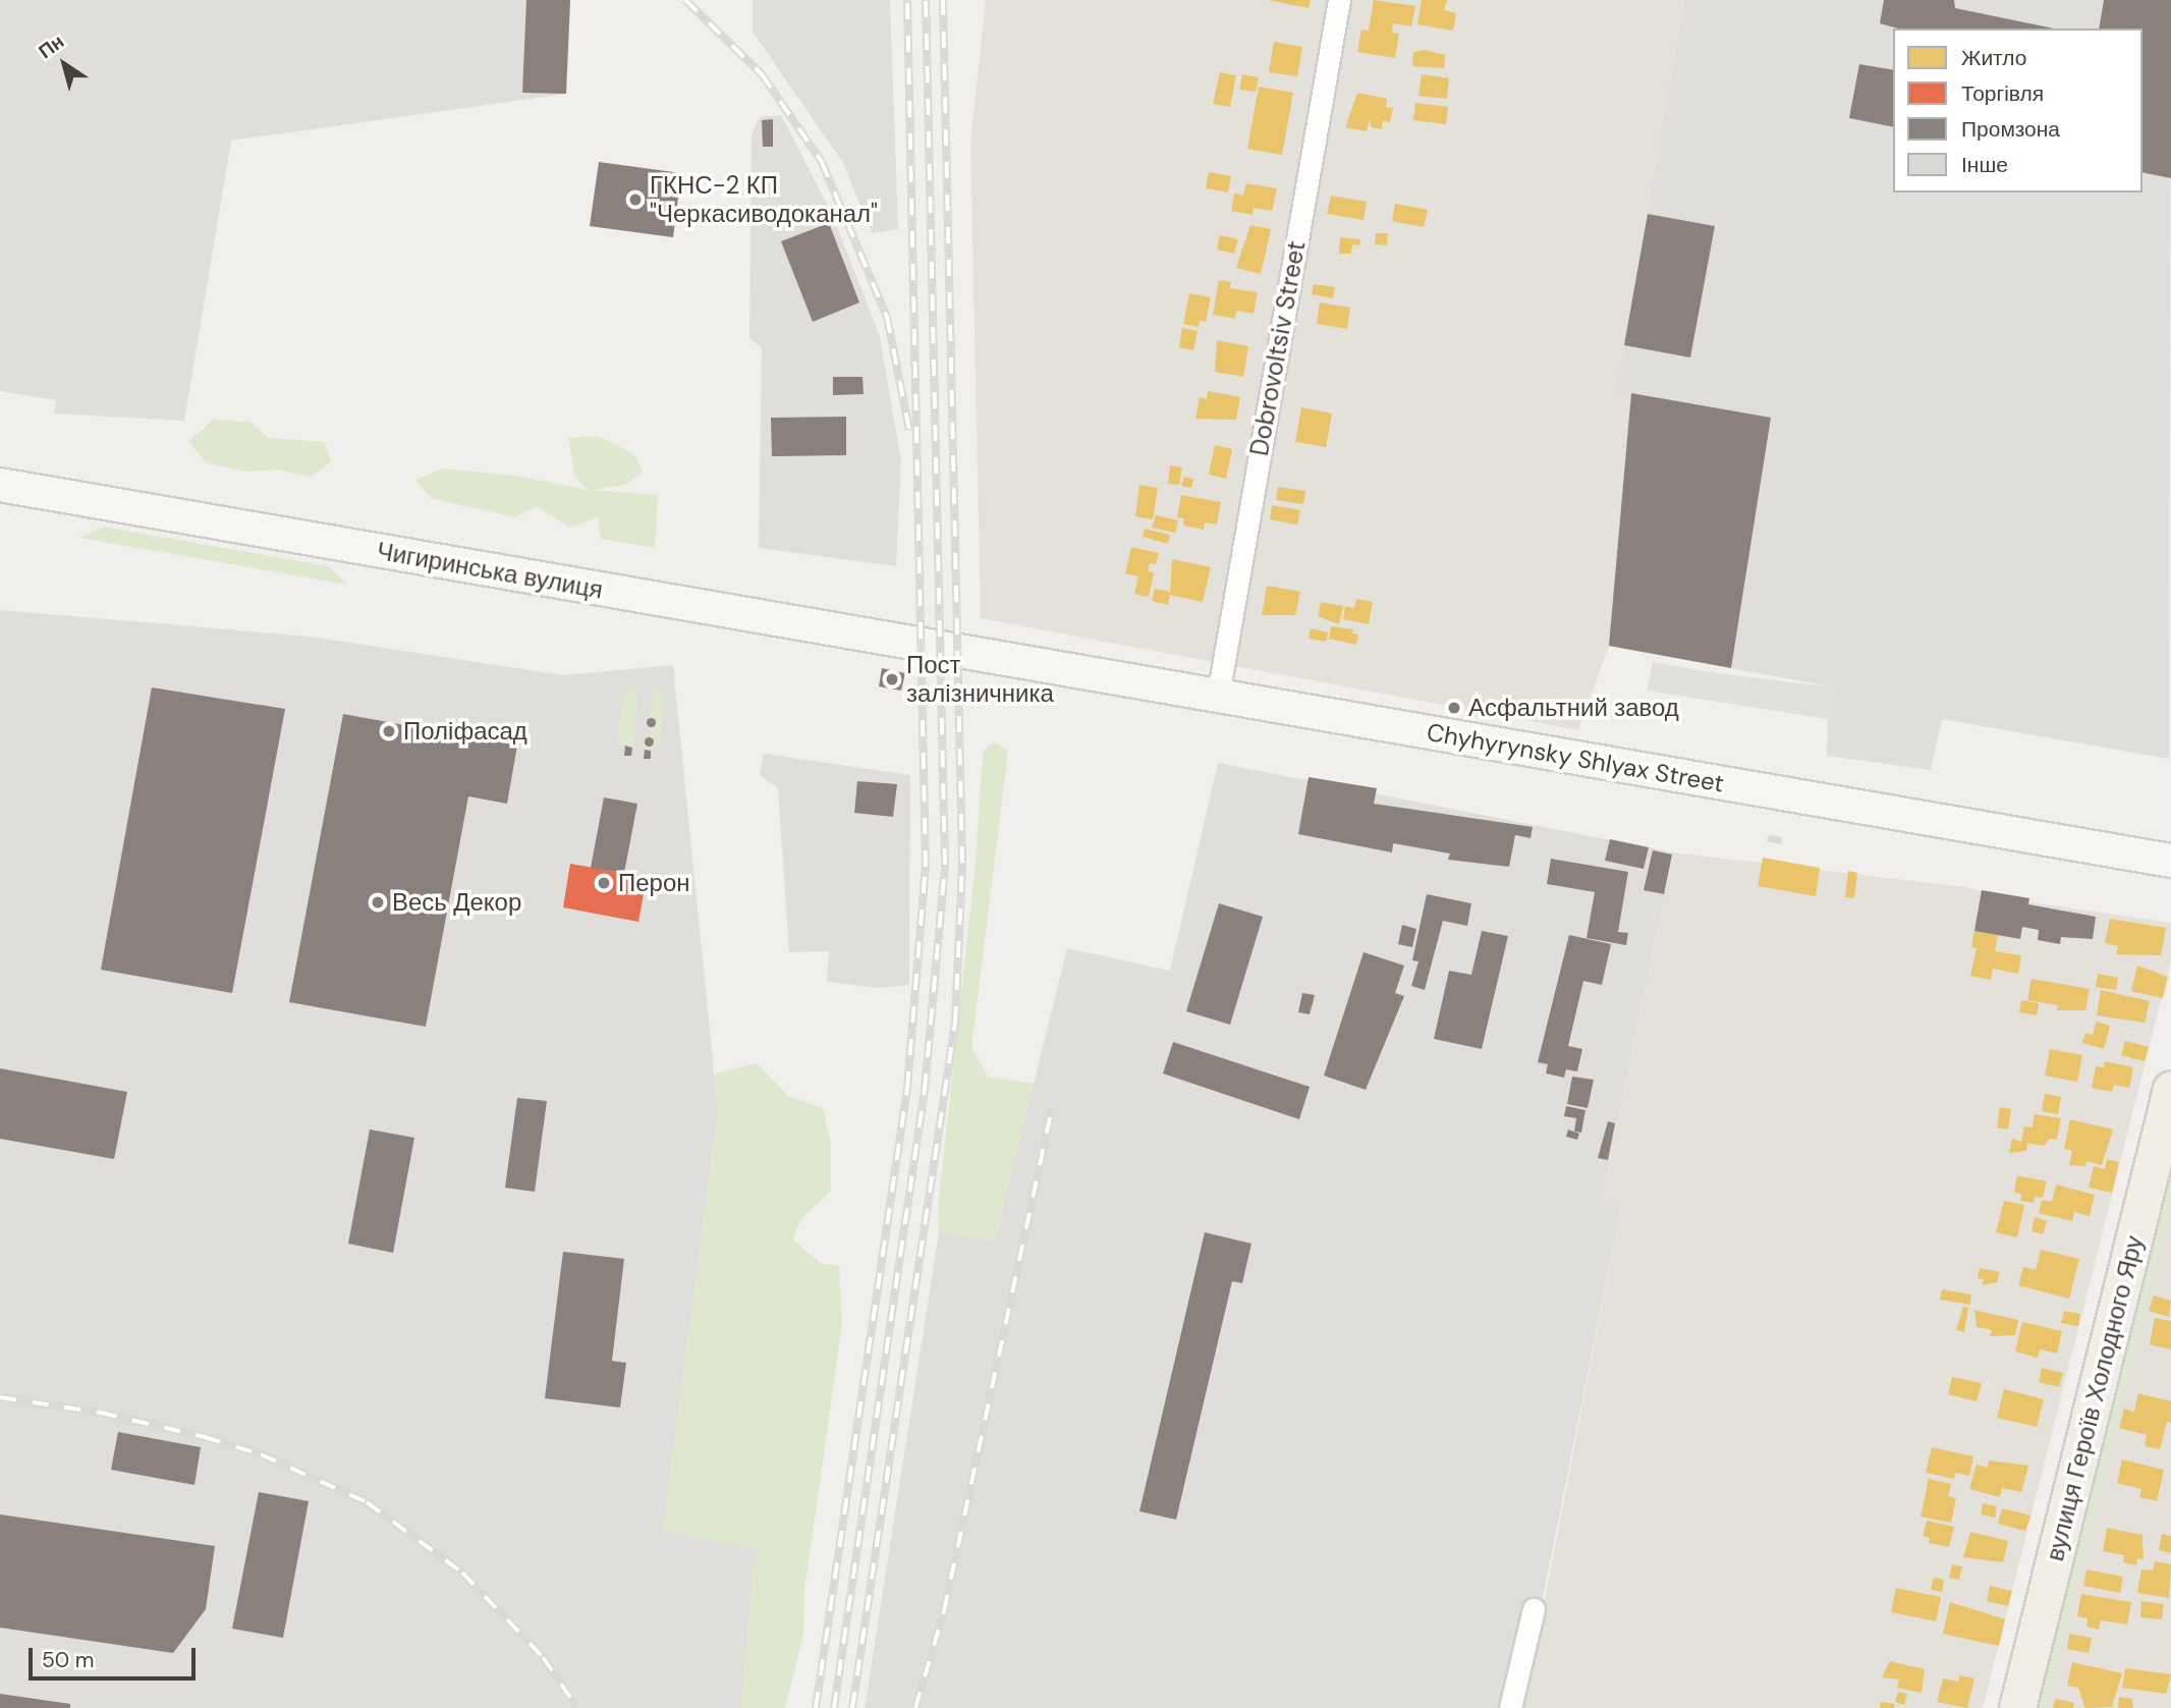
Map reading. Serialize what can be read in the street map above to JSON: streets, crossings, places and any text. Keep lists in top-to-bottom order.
{
  "streets": {
    "main road": ["Чигиринська вулиця", "Chyhyrynsky Shlyax Street", "вулиця Героїв Холодного Яру"],
    "street": ["Dobrovoltsiv Street"]
  },
  "crossings": [
    ["Dobrovoltsiv Street", "Chyhyrynsky Shlyax Street"],
    ["Чигиринська вулиця", "Chyhyrynsky Shlyax Street"]
  ],
  "places": [
    "ГКНС-2 КП \"Черкасиводоканал\"",
    "Пост залізничника",
    "Асфальтний завод",
    "Поліфасад",
    "Перон",
    "Весь Декор"
  ],
  "legend": [
    "Житло",
    "Торгівля",
    "Промзона",
    "Інше"
  ],
  "scale_bar": "50 m",
  "north": "top left"
}
